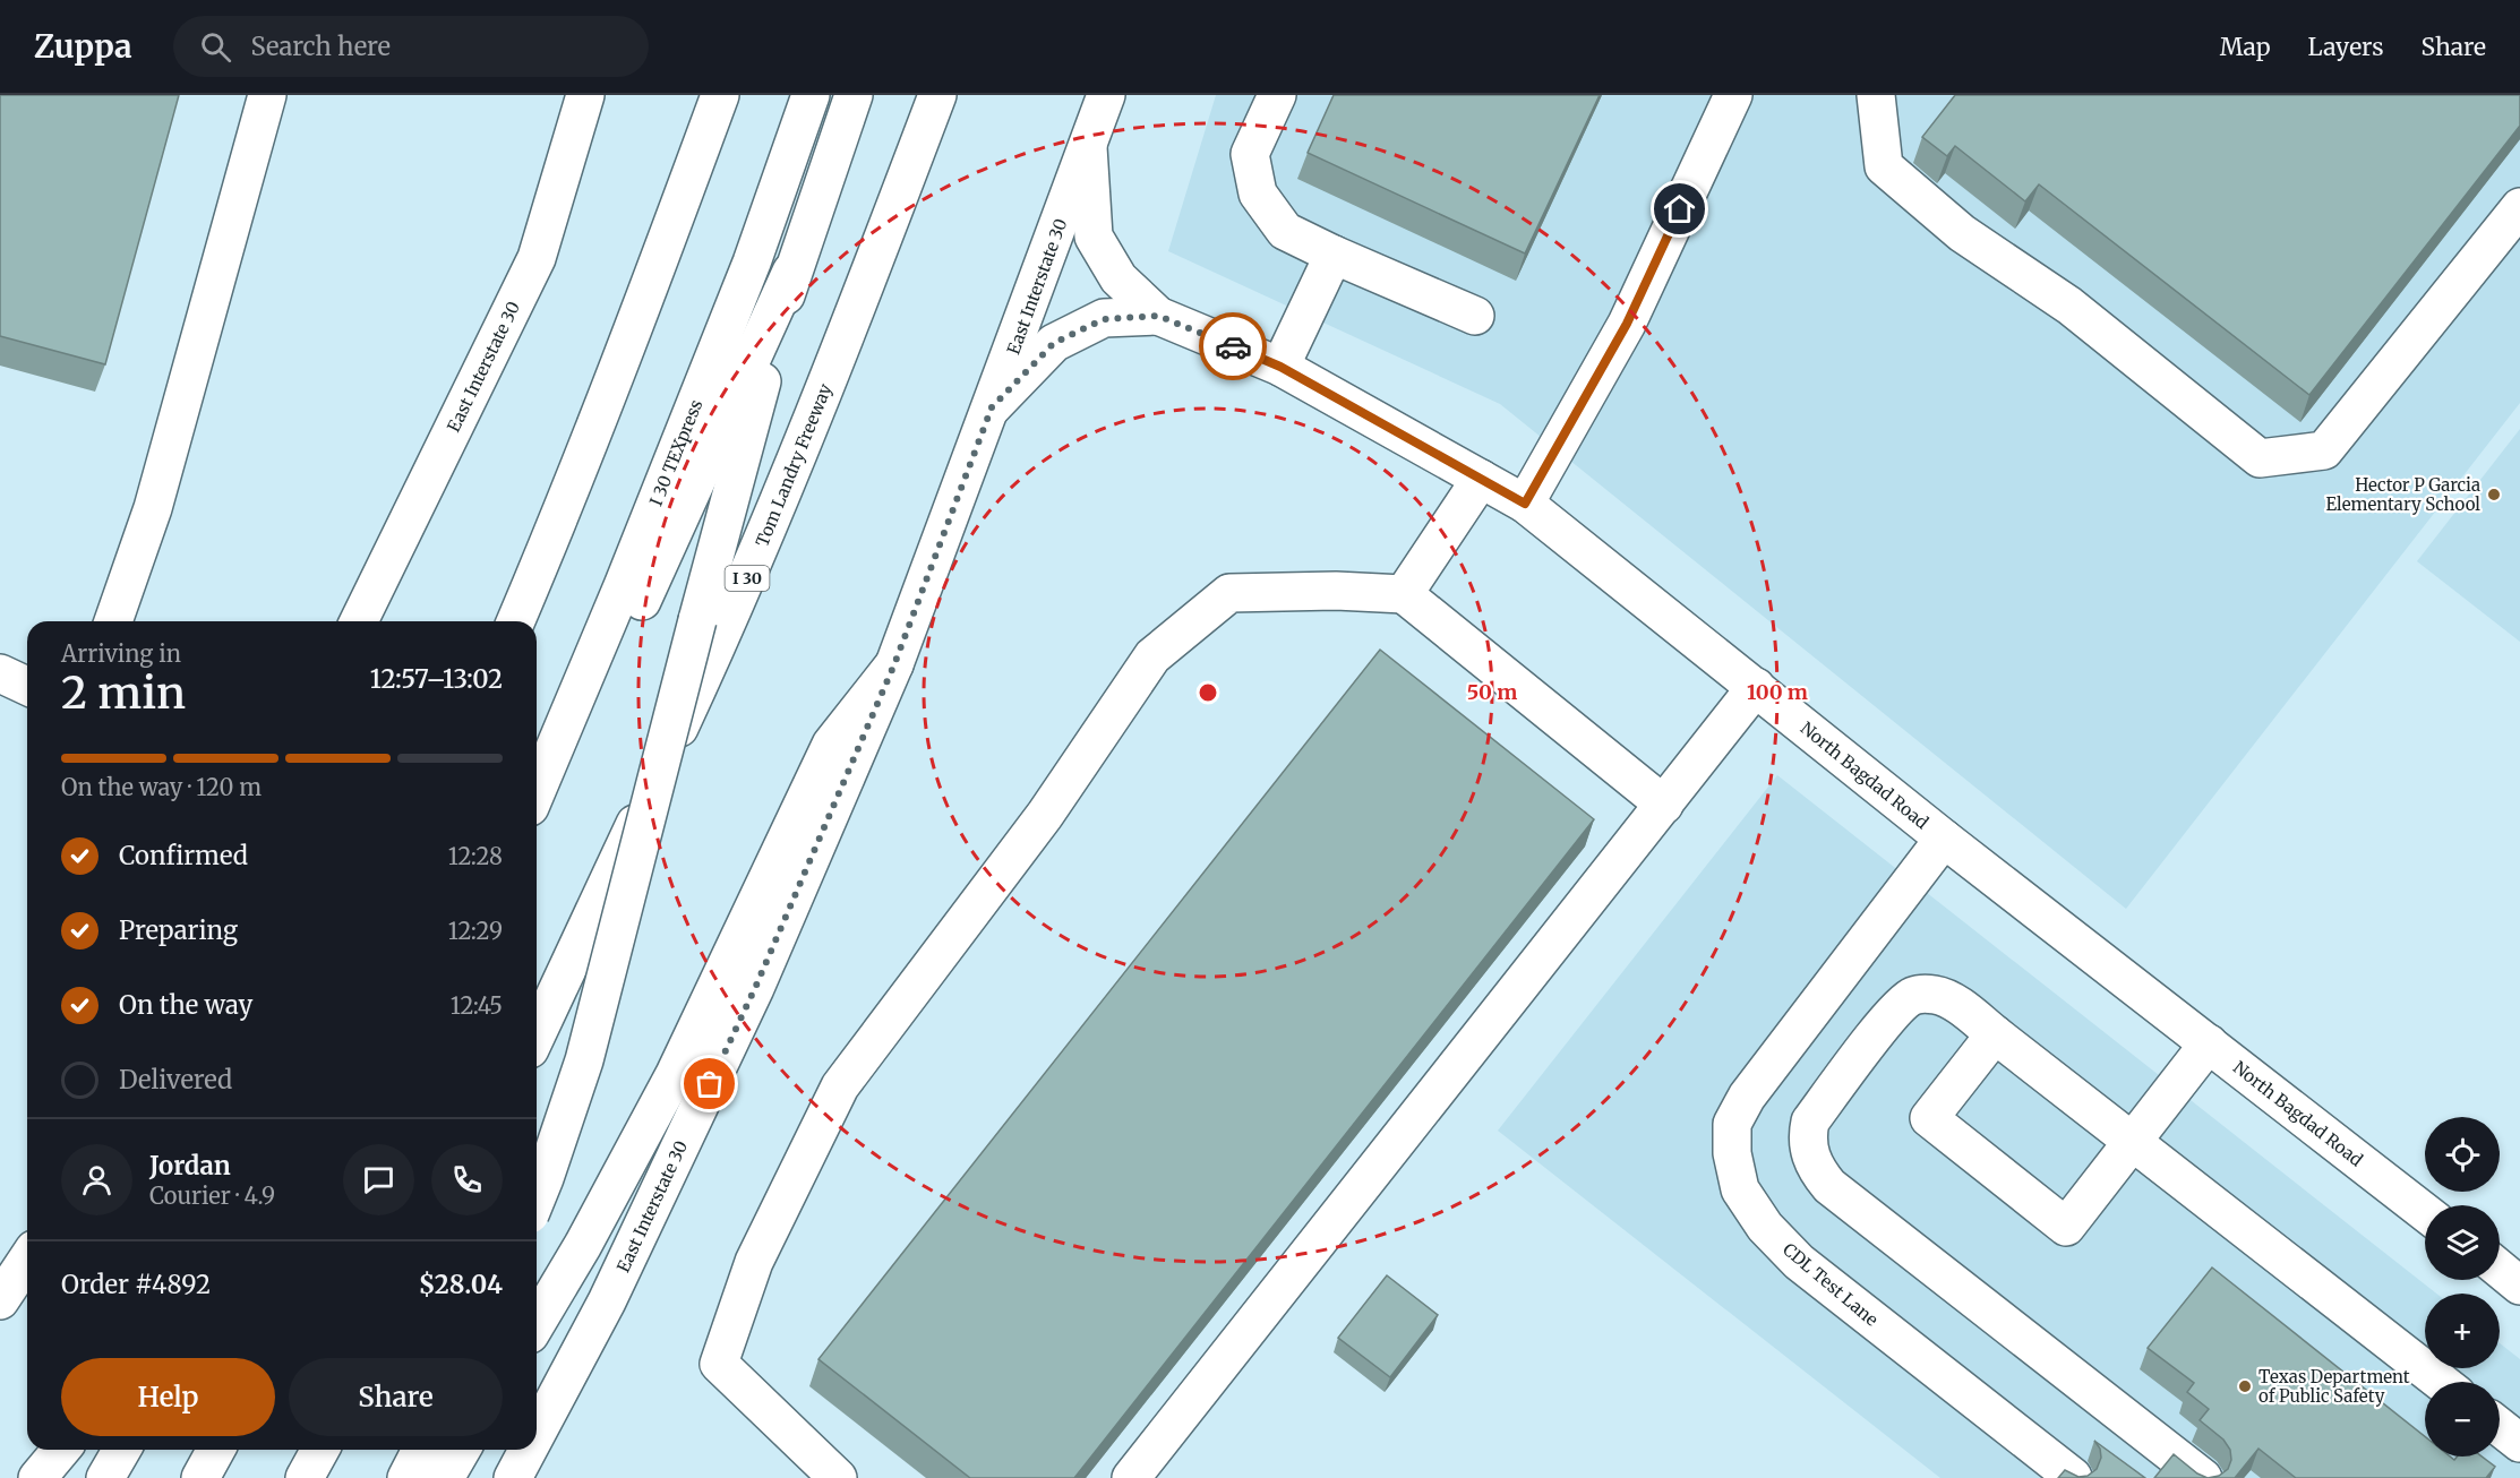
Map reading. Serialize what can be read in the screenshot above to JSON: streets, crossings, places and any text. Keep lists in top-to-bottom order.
{
  "streets": {
    "main road": [
      "East Interstate 30",
      "I 30 TEXpress",
      "Tom Landry Freeway",
      "I 30",
      "North Bagdad Road",
      "CDL Test Lane"
    ]
  },
  "crossings": [
    ["East Interstate 30", "North Bagdad Road"],
    ["North Bagdad Road", "CDL Test Lane"]
  ],
  "places": ["Hector P Garcia Elementary School", "Texas Department of Public Safety"],
  "page": {
    "header": "Zuppa",
    "search": "Search here",
    "nav": ["Map", "Layers", "Share"],
    "heading": ["2 min", "Arriving in", "12:57–13:02"],
    "panel": [
      "Jordan",
      "Courier · 4.9",
      "Order #4892",
      "$28.04"
    ],
    "bar": "On the way · 120 m",
    "list": [
      ["Confirmed", "12:28"],
      ["Preparing", "12:29"],
      ["On the way", "12:45"],
      "Delivered"
    ],
    "map_buttons": ["+", "−"],
    "buttons": ["Help", "Share"]
  },
  "rings": ["50 m", "100 m"]
}
